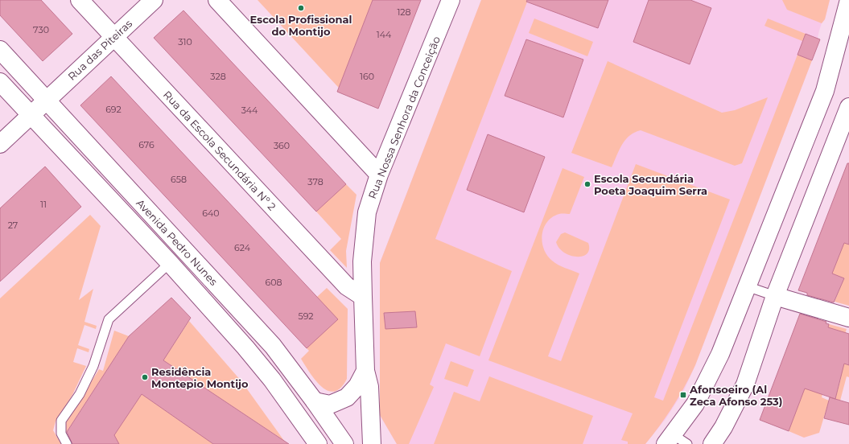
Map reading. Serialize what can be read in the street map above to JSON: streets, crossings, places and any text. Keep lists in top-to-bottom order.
{
  "streets": {
    "street": [
      "Rua das Piteiras",
      "Rua Nossa Senhora da Conceição",
      "Rua da Escola Secundária Nº 2",
      "Avenida Pedro Nunes"
    ]
  },
  "crossings": [
    ["Rua das Piteiras", "Rua da Escola Secundária Nº 2"],
    ["Rua das Piteiras", "Avenida Pedro Nunes"],
    ["Rua Nossa Senhora da Conceição", "Rua da Escola Secundária Nº 2"],
    ["Rua Nossa Senhora da Conceição", "Avenida Pedro Nunes"]
  ],
  "places": {
    "other": ["Escola Profissional do Montijo", "Escola Secundária Poeta Joaquim Serra", "Residência Montepio Montijo"],
    "transit": ["Afonsoeiro (Al Zeca Afonso 253)"]
  },
  "house_numbers": [
    "128",
    "730",
    "144",
    "310",
    "328",
    "160",
    "692",
    "344",
    "676",
    "360",
    "658",
    "378",
    "11",
    "640",
    "27",
    "624",
    "608",
    "592"
  ]
}
